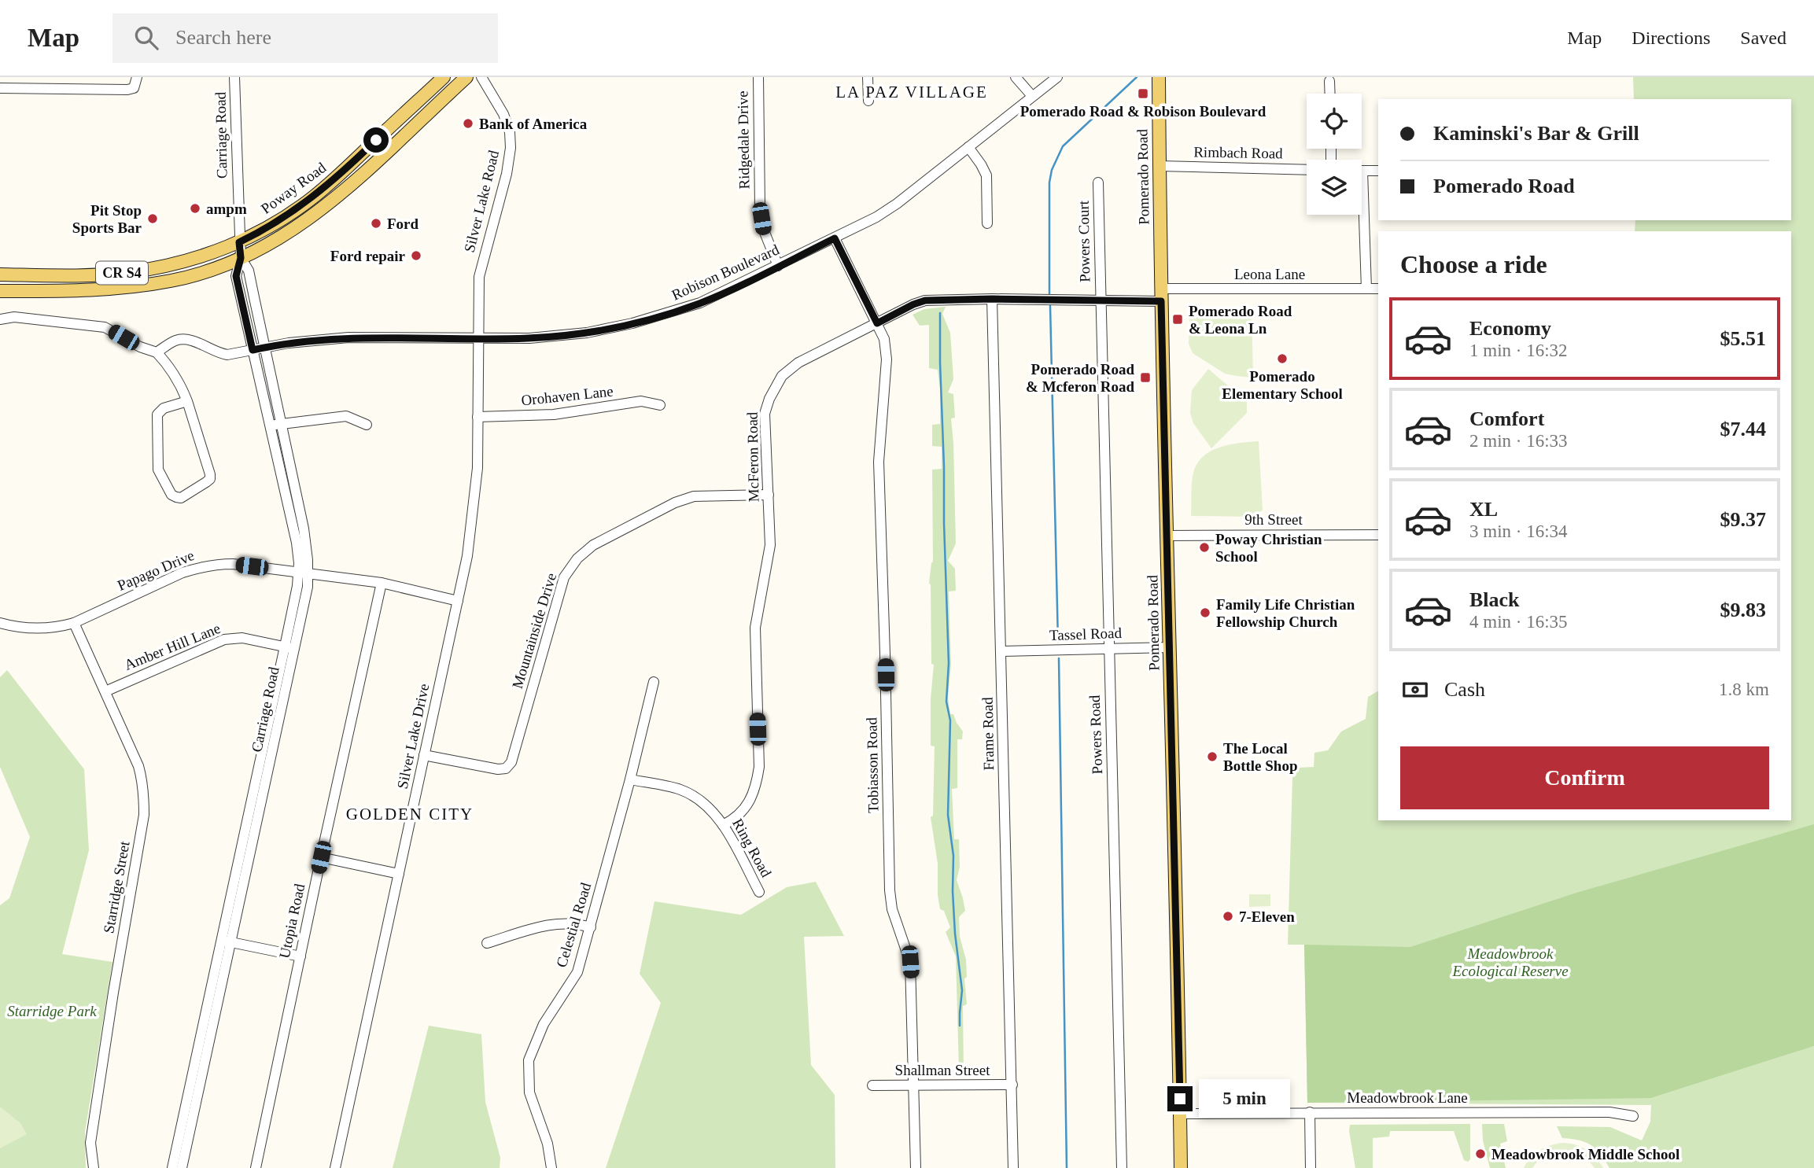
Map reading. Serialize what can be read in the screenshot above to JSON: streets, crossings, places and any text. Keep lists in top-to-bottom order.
{
  "streets": {
    "main road": ["Pomerado Road", "Poway Road", "CR S4"],
    "street": [
      "Carriage Road",
      "Ridgedale Drive",
      "Rimbach Road",
      "Silver Lake Road",
      "Powers Court",
      "Robison Boulevard",
      "Leona Lane",
      "Orohaven Lane",
      "McFeron Road",
      "9th Street",
      "Papago Drive",
      "Mountainside Drive",
      "Tassel Road",
      "Amber Hill Lane",
      "Frame Road",
      "Powers Road",
      "Silver Lake Drive",
      "Tobiasson Road",
      "Ring Road",
      "Starridge Street",
      "Utopia Road",
      "Celestial Road",
      "Shallman Street",
      "Meadowbrook Lane"
    ]
  },
  "crossings": [
    ["Carriage Road", "Poway Road"],
    ["Carriage Road", "Robison Boulevard"],
    ["Carriage Road", "CR S4"],
    ["Carriage Road", "Papago Drive"],
    ["Carriage Road", "Amber Hill Lane"],
    ["Ridgedale Drive", "Robison Boulevard"],
    ["Rimbach Road", "Pomerado Road"],
    ["Pomerado Road", "Leona Lane"],
    ["Pomerado Road", "McFeron Road"],
    ["Pomerado Road", "9th Street"],
    ["Pomerado Road", "Tassel Road"],
    ["Pomerado Road", "Meadowbrook Lane"],
    ["Silver Lake Road", "Robison Boulevard"],
    ["Silver Lake Road", "Silver Lake Drive"],
    ["Powers Court", "McFeron Road"],
    ["Powers Court", "Powers Road"],
    ["Robison Boulevard", "Silver Lake Drive"],
    ["Robison Boulevard", "Tobiasson Road"],
    ["Leona Lane", "McFeron Road"],
    ["Orohaven Lane", "Silver Lake Drive"],
    ["McFeron Road", "Mountainside Drive"],
    ["McFeron Road", "Frame Road"],
    ["McFeron Road", "Powers Road"],
    ["McFeron Road", "Tobiasson Road"],
    ["McFeron Road", "Ring Road"],
    ["Papago Drive", "Silver Lake Drive"],
    ["Papago Drive", "Starridge Street"],
    ["Papago Drive", "Utopia Road"],
    ["Mountainside Drive", "Silver Lake Drive"],
    ["Tassel Road", "Frame Road"],
    ["Tassel Road", "Powers Road"],
    ["Amber Hill Lane", "Starridge Street"],
    ["Frame Road", "Shallman Street"],
    ["Tobiasson Road", "Shallman Street"],
    ["Ring Road", "Celestial Road"]
  ],
  "districts": ["LA PAZ VILLAGE", "GOLDEN CITY"],
  "parks": ["Meadowbrook Ecological Reserve", "Starridge Park"],
  "places": {
    "transit": ["Pomerado Road & Robison Boulevard", "Pomerado Road & Leona Ln", "Pomerado Road & Mcferon Road"],
    "other": [
      "Bank of America",
      "ampm",
      "Pit Stop Sports Bar",
      "Ford",
      "Ford repair",
      "Pomerado Elementary School",
      "Poway Christian School",
      "Family Life Christian Fellowship Church",
      "The Local Bottle Shop",
      "7-Eleven",
      "Meadowbrook Middle School"
    ]
  },
  "page": {
    "header": "Map",
    "search": "Search here",
    "nav": ["Map", "Directions", "Saved"],
    "banner": ["Kaminski's Bar & Grill", "Pomerado Road"],
    "heading": "Choose a ride",
    "list": [
      {
        "name": "Economy",
        "note": "1 min · 16:32",
        "value": "$5.51"
      },
      {
        "name": "Comfort",
        "note": "2 min · 16:33",
        "value": "$7.44"
      },
      {
        "name": "XL",
        "note": "3 min · 16:34",
        "value": "$9.37"
      },
      {
        "name": "Black",
        "note": "4 min · 16:35",
        "value": "$9.83"
      }
    ],
    "pay": ["Cash", "1.8 km"],
    "buttons": "Confirm",
    "bubble": "5 min"
  }
}
